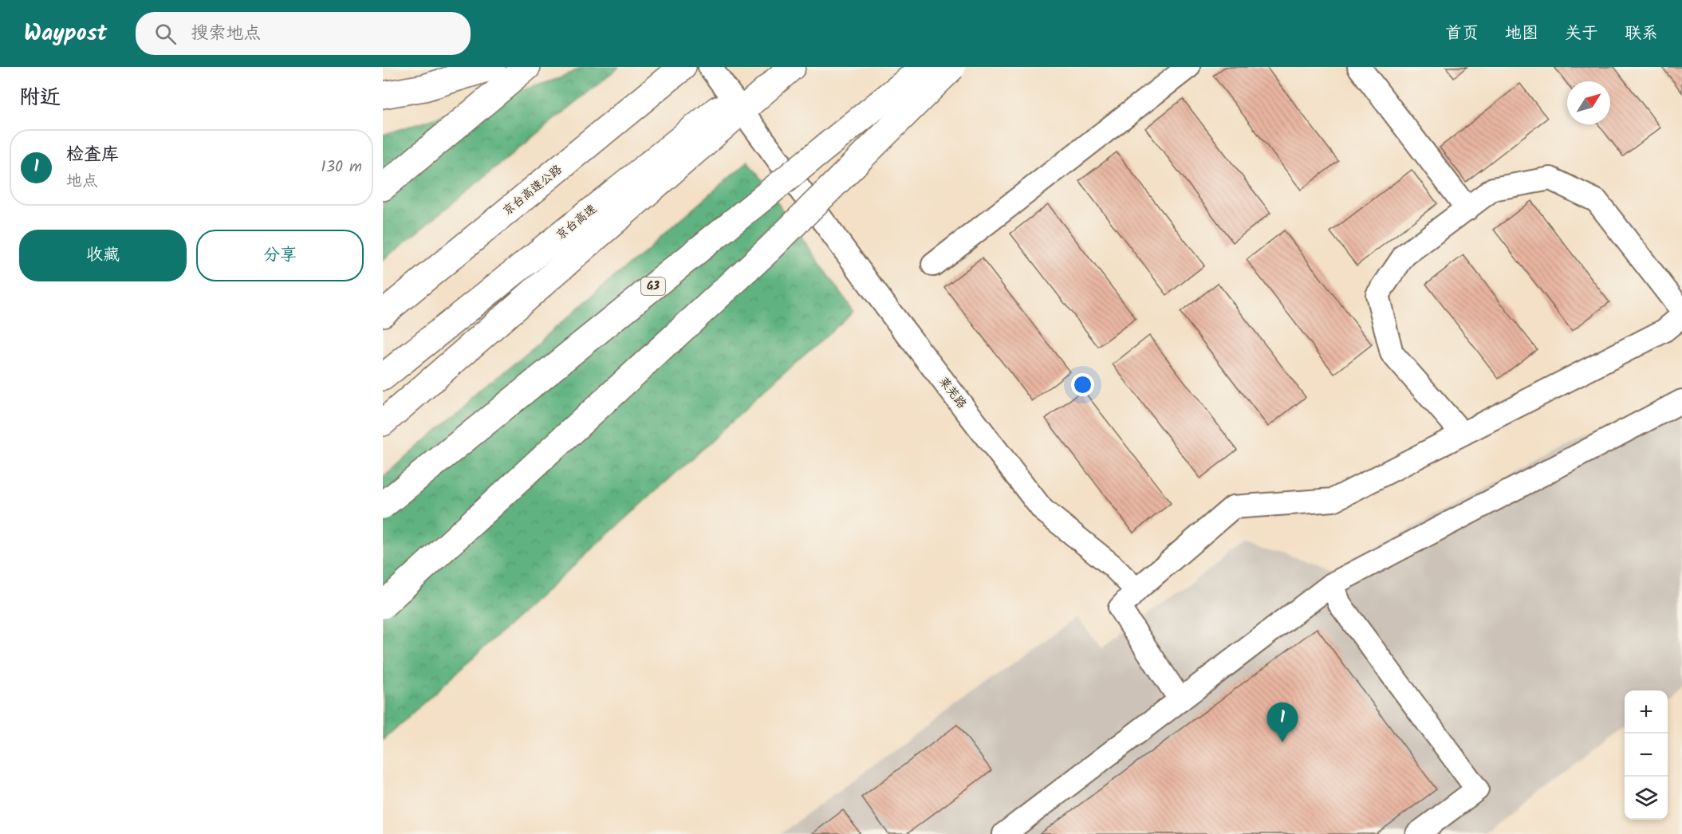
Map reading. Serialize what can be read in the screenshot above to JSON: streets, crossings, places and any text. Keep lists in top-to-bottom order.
{
  "streets": {
    "highway": ["京台高速公路", "京台高速", "G3"],
    "lane": ["莱芜路"]
  },
  "north": "top right",
  "page": {
    "header": "Waypost",
    "search": "搜索地点",
    "nav": [
      "首页",
      "地图",
      "关于",
      "联系"
    ],
    "heading": "附近",
    "list": [
      {
        "mark": "1",
        "name": "检查库",
        "note": "地点",
        "value": "130 m"
      }
    ],
    "buttons": ["收藏", "分享"],
    "map_buttons": ["+", "−"],
    "pins": "1"
  }
}
